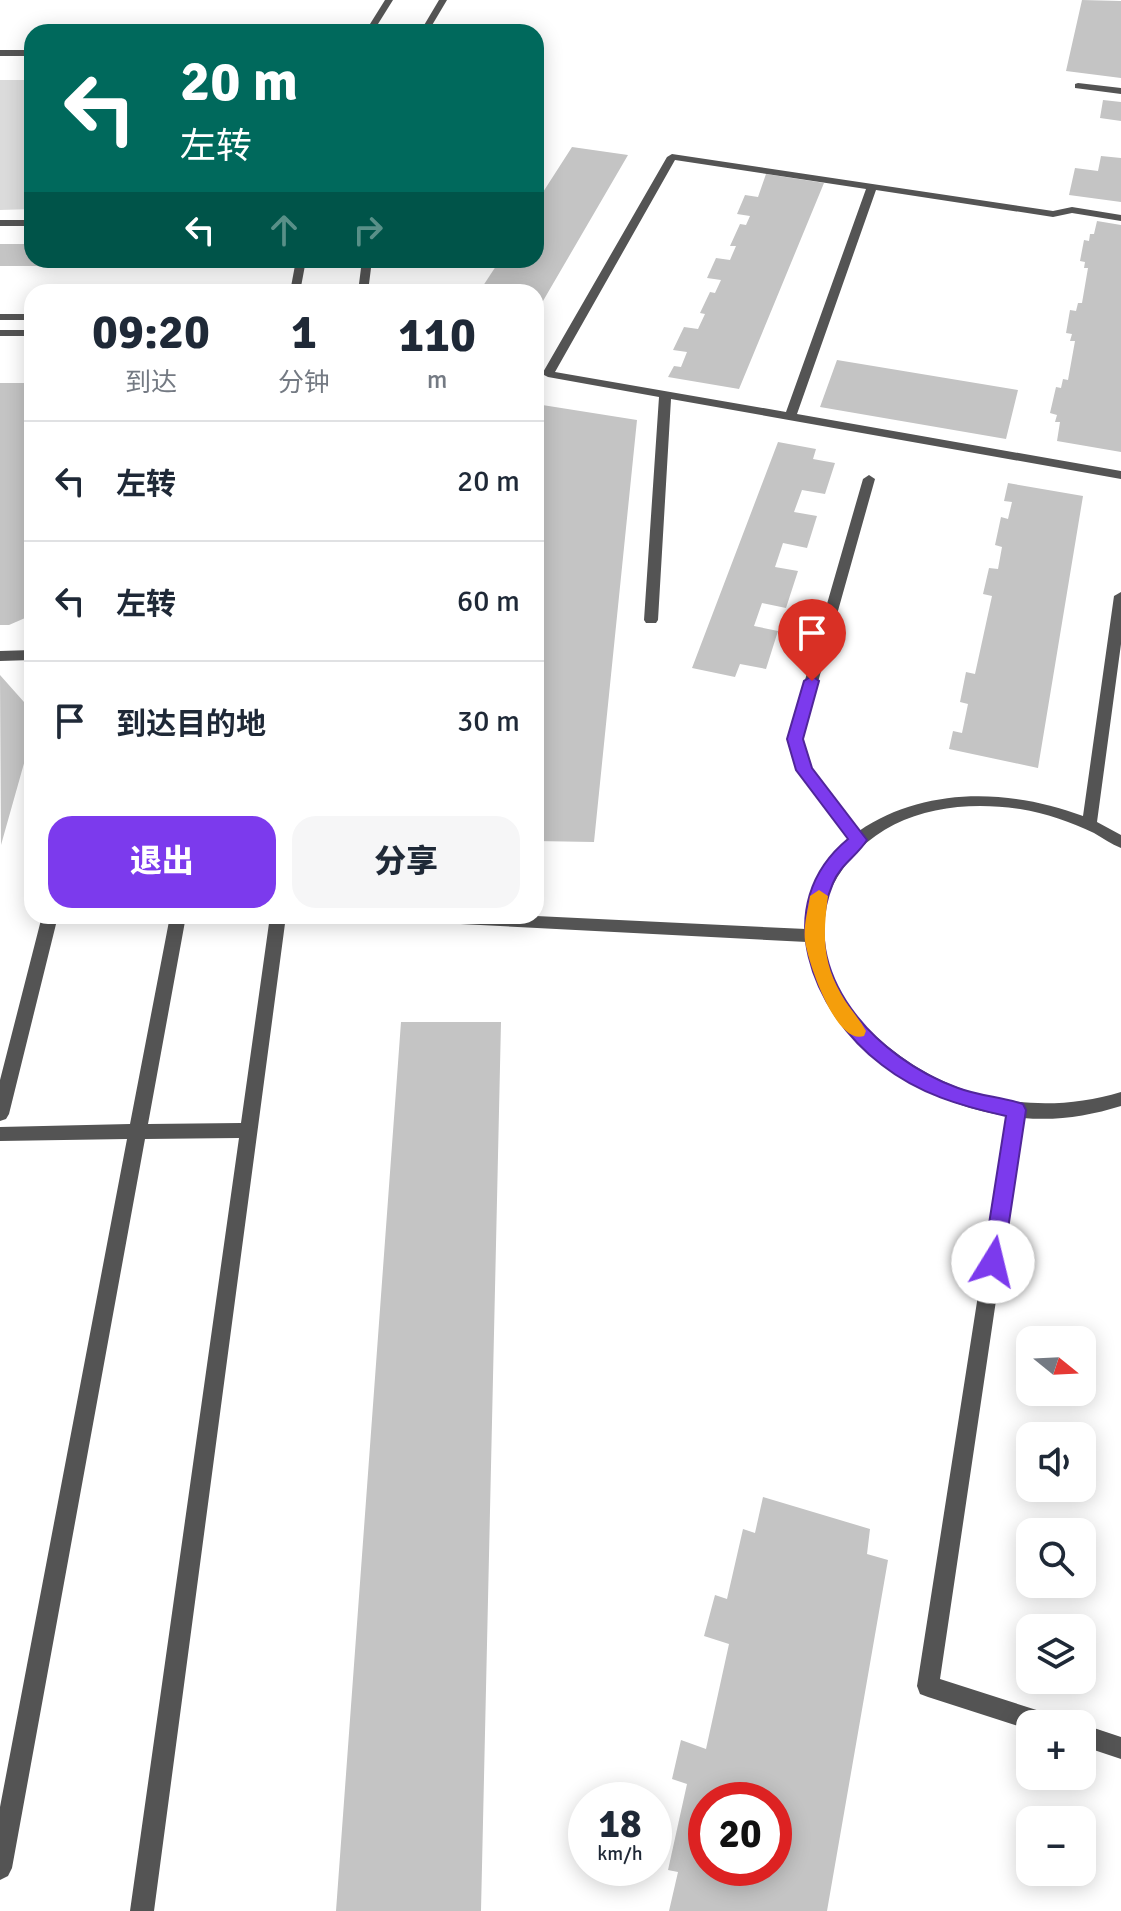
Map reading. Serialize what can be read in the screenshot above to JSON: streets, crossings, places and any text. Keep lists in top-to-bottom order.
{
  "north": "right",
  "page": {
    "turn": ["20 m", "左转"],
    "eta": [
      "09:20",
      "到达",
      "1",
      "分钟",
      "110",
      "m"
    ],
    "list": [
      {
        "name": "左转",
        "value": "20 m"
      },
      {
        "name": "左转",
        "value": "60 m"
      },
      {
        "name": "到达目的地",
        "value": "30 m"
      }
    ],
    "buttons": ["退出", "分享"],
    "map_buttons": ["+", "−"],
    "speed": "18 km/h",
    "limit": "20"
  }
}
